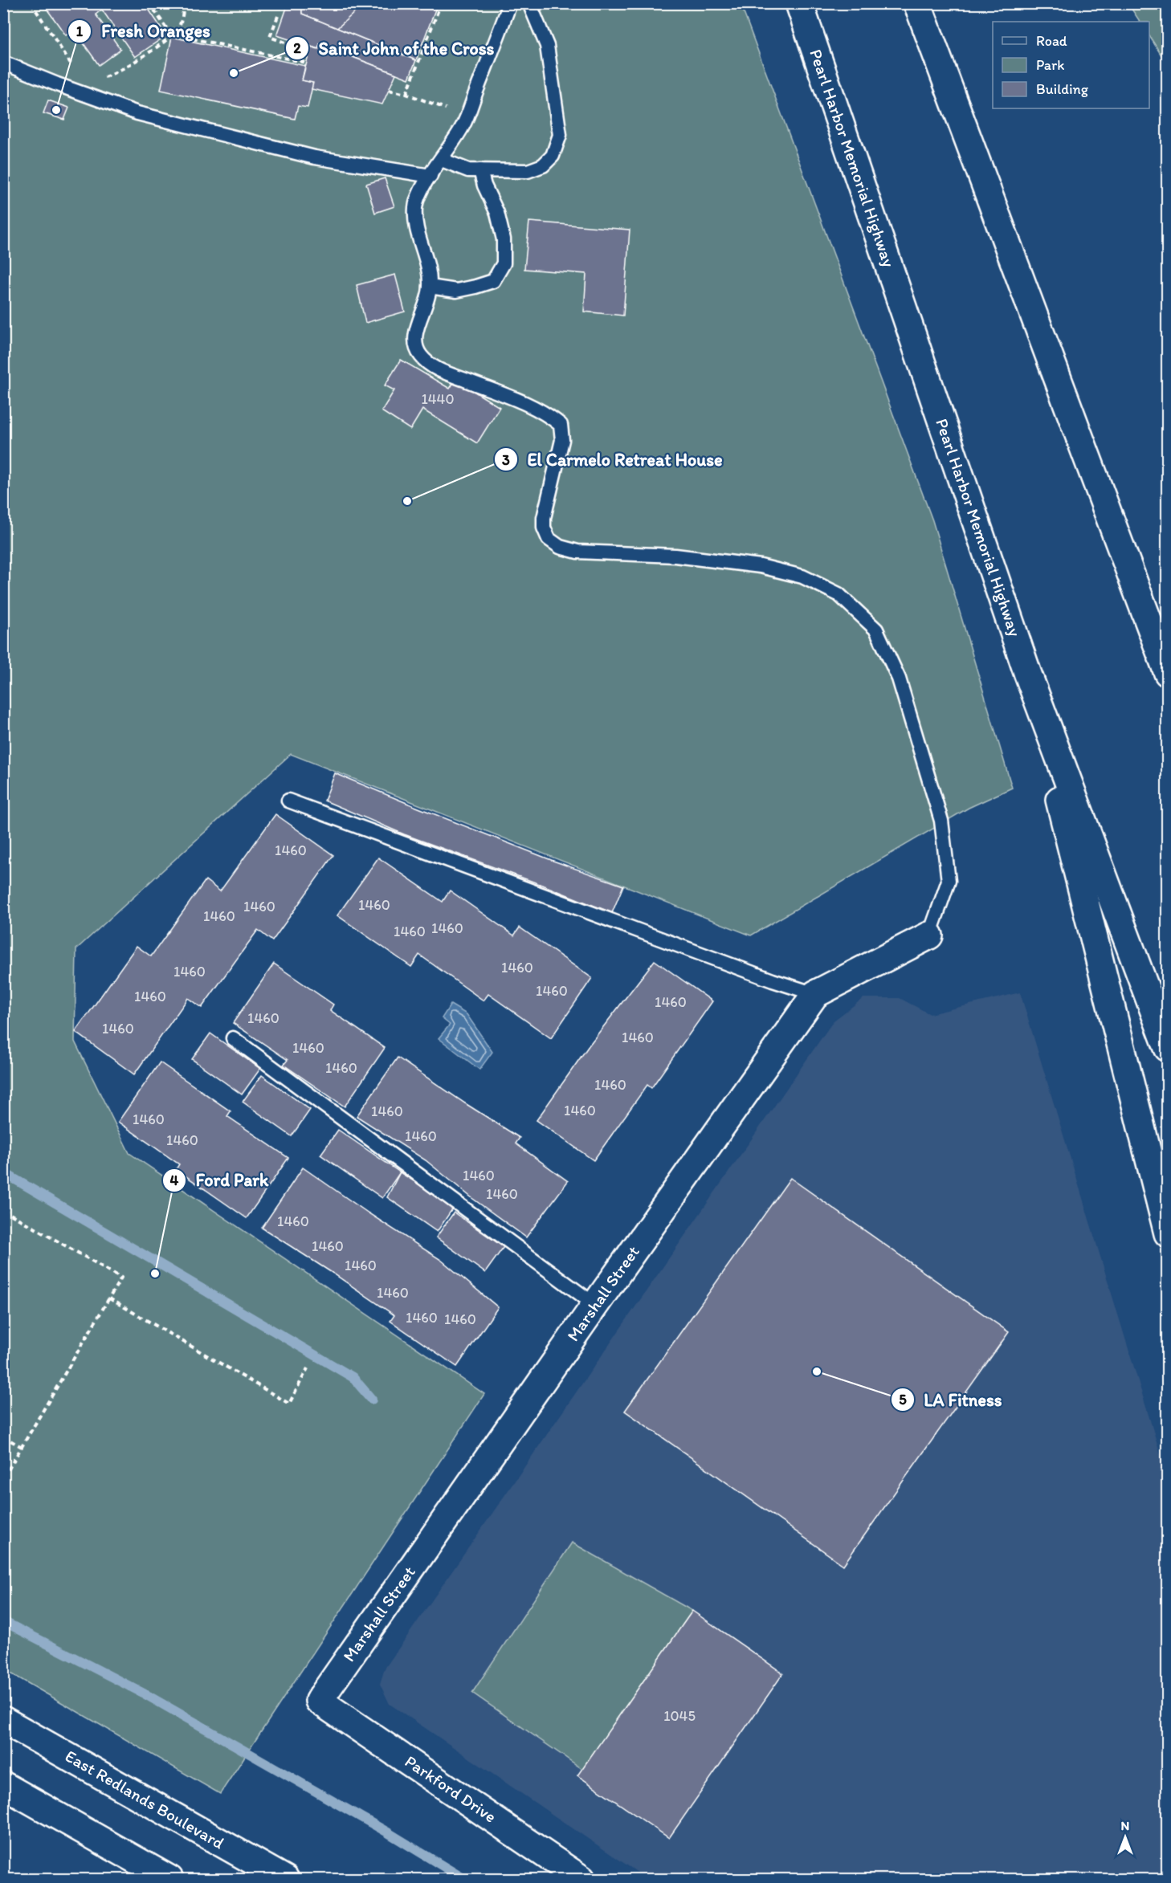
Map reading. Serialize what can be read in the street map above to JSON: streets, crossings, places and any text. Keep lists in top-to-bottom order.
{
  "streets": {
    "main road": [
      "Pearl Harbor Memorial Highway",
      "Marshall Street",
      "Parkford Drive",
      "East Redlands Boulevard"
    ]
  },
  "crossings": [
    ["Marshall Street", "Parkford Drive"]
  ],
  "places": [
    "Saint John of the Cross",
    "Fresh Oranges",
    "El Carmelo Retreat House",
    "Ford Park",
    "LA Fitness"
  ],
  "house_numbers": [
    "1440",
    "1460",
    "1460",
    "1460",
    "1460",
    "1460",
    "1460",
    "1460",
    "1460",
    "1460",
    "1460",
    "1460",
    "1460",
    "1460",
    "1460",
    "1460",
    "1460",
    "1460",
    "1460",
    "1460",
    "1460",
    "1460",
    "1460",
    "1460",
    "1460",
    "1460",
    "1460",
    "1460",
    "1460",
    "1460",
    "1460",
    "1045"
  ],
  "legend": ["Road", "Park", "Building"],
  "north": "top"
}
